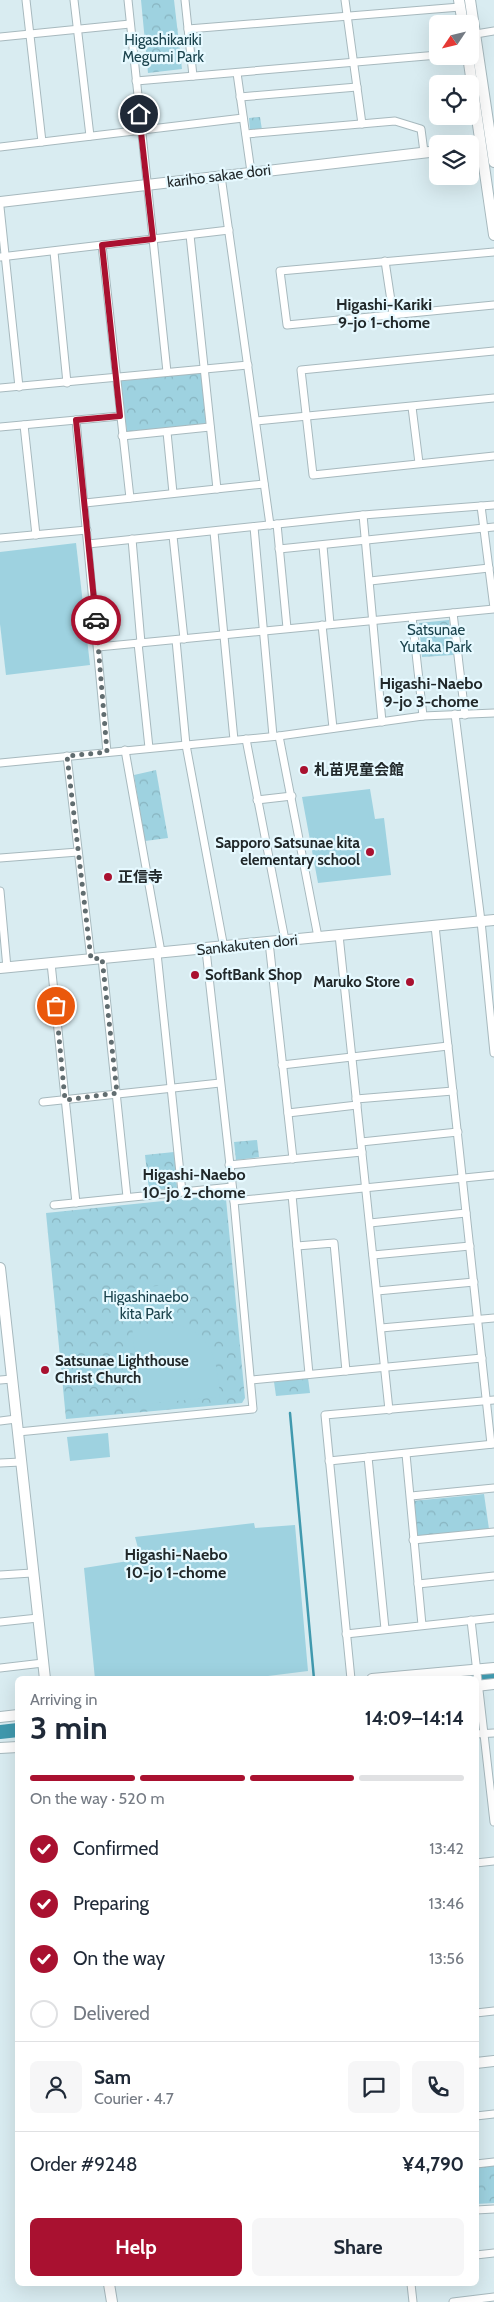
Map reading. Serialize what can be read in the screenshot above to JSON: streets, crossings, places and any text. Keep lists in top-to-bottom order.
{
  "streets": {
    "street": ["kariho sakae dori", "Sankakuten dori"]
  },
  "districts": [
    "Higashi-Kariki 9-jo 1-chome",
    "Higashi-Naebo 9-jo 3-chome",
    "Higashi-Naebo 10-jo 2-chome",
    "Higashi-Naebo 10-jo 1-chome"
  ],
  "parks": ["Higashikariki Megumi Park", "Satsunae Yutaka Park", "Higashinaebo kita Park"],
  "places": [
    "札苗児童会館",
    "Sapporo Satsunae kita elementary school",
    "正信寺",
    "SoftBank Shop",
    "Maruko Store",
    "Satsunae Lighthouse Christ Church"
  ],
  "north": "bottom left",
  "page": {
    "heading": ["3 min", "Arriving in", "14:09–14:14"],
    "panel": [
      "Sam",
      "Courier · 4.7",
      "Order #9248",
      "¥4,790"
    ],
    "bar": "On the way · 520 m",
    "list": [
      ["Confirmed", "13:42"],
      ["Preparing", "13:46"],
      ["On the way", "13:56"],
      "Delivered"
    ],
    "buttons": ["Help", "Share"]
  }
}
